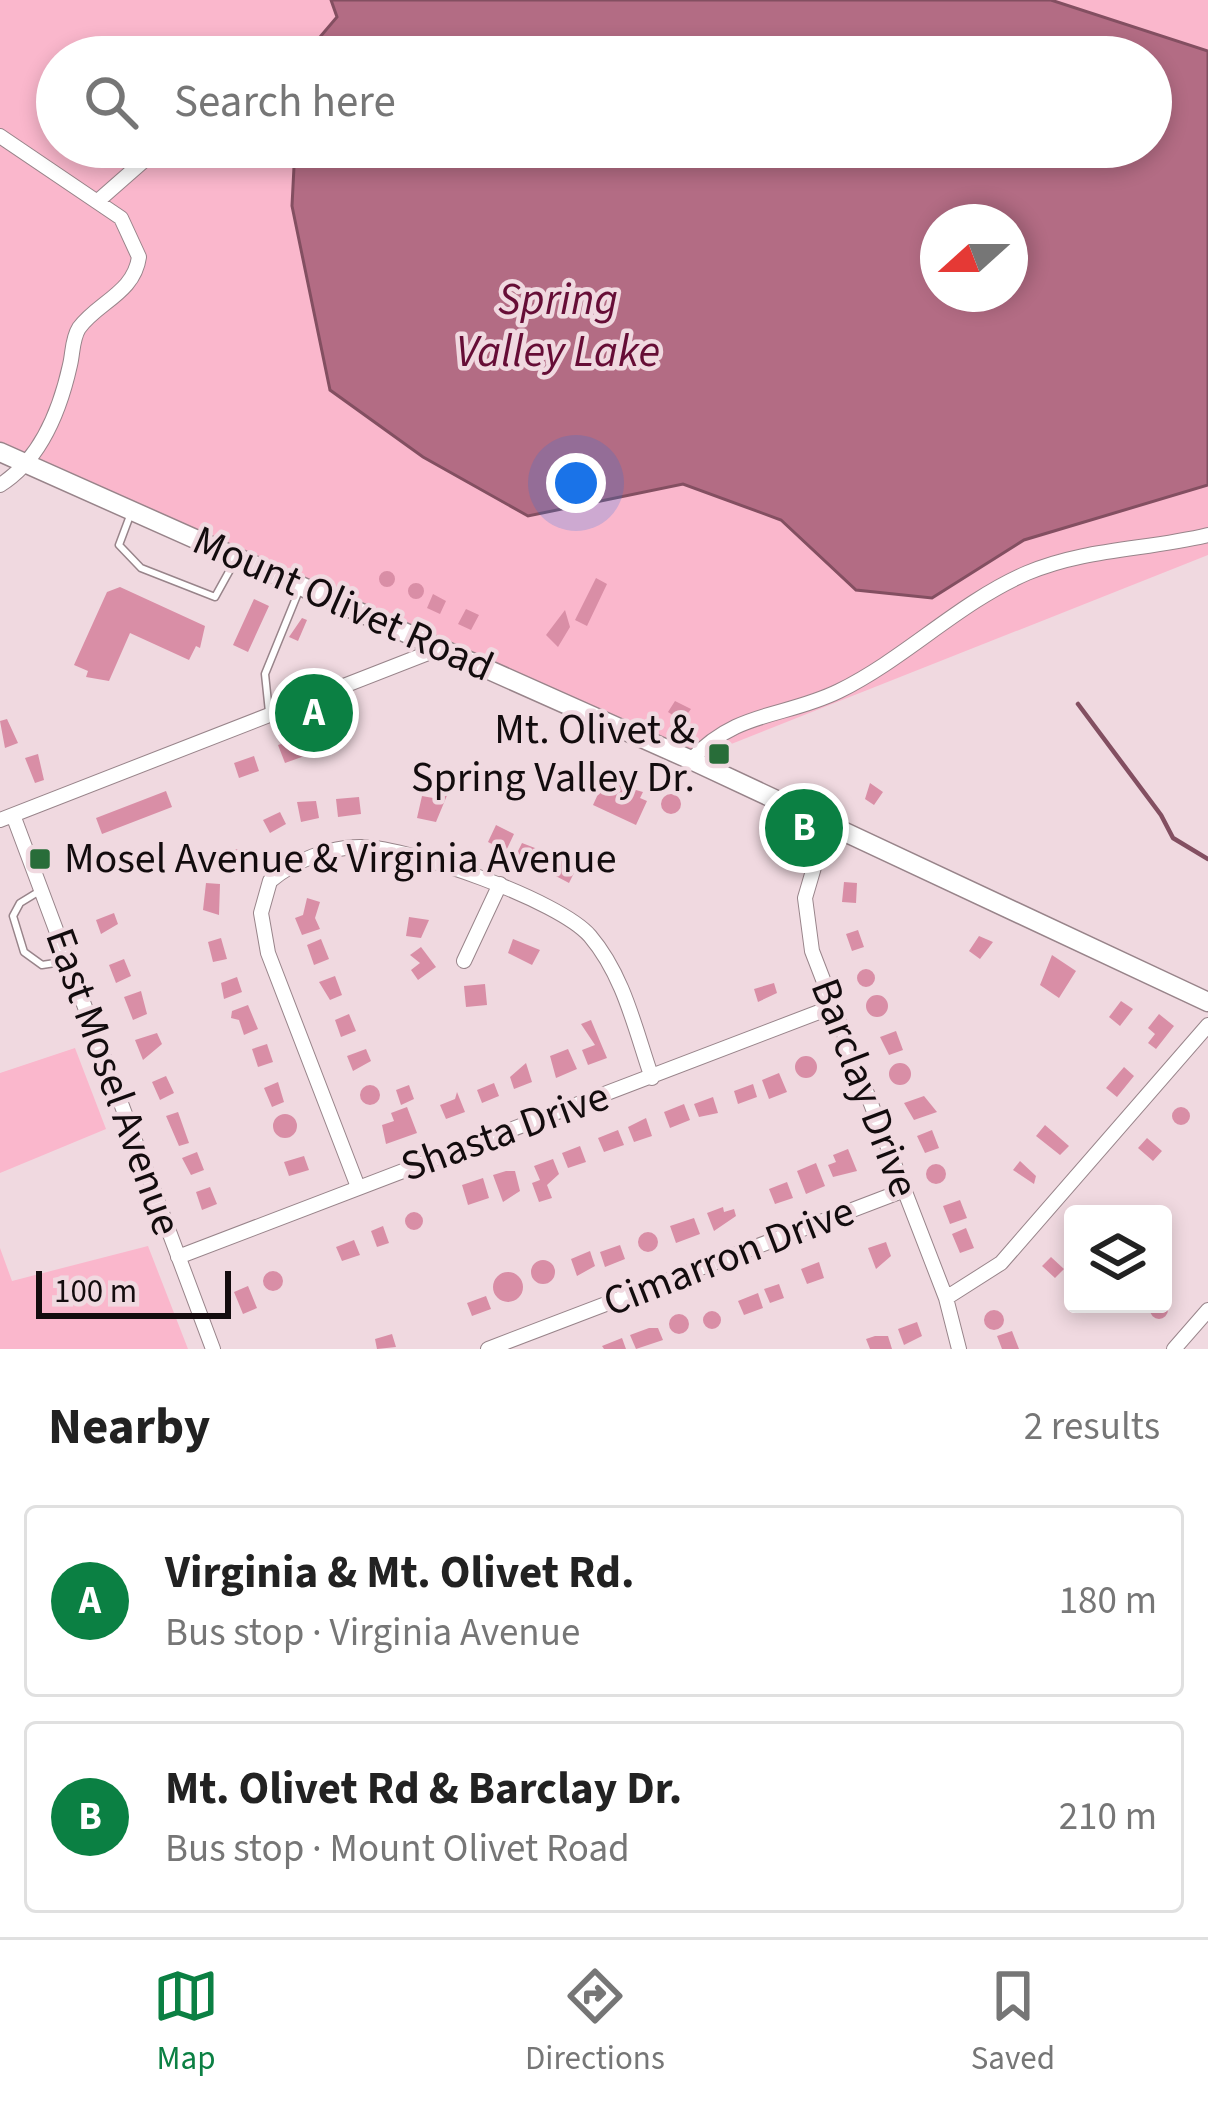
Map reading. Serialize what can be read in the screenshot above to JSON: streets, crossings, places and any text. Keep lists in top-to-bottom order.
{
  "streets": {
    "street": [
      "Mount Olivet Road",
      "East Mosel Avenue",
      "Barclay Drive",
      "Shasta Drive",
      "Cimarron Drive"
    ]
  },
  "crossings": [
    ["Mount Olivet Road", "Barclay Drive"],
    ["East Mosel Avenue", "Shasta Drive"],
    ["Barclay Drive", "Shasta Drive"],
    ["Barclay Drive", "Cimarron Drive"]
  ],
  "water": ["Spring Valley Lake"],
  "places": {
    "transit": ["Mt. Olivet & Spring Valley Dr.", "Mosel Avenue & Virginia Avenue"]
  },
  "scale_bar": "100 m",
  "north": "left",
  "page": {
    "search": "Search here",
    "pins": ["A", "B"],
    "scale": "100 m",
    "heading": ["Nearby", "2 results"],
    "list": [
      {
        "mark": "A",
        "name": "Virginia & Mt. Olivet Rd.",
        "note": "Bus stop · Virginia Avenue",
        "value": "180 m"
      },
      {
        "mark": "B",
        "name": "Mt. Olivet Rd & Barclay Dr.",
        "note": "Bus stop · Mount Olivet Road",
        "value": "210 m"
      }
    ],
    "nav": ["Map", "Directions", "Saved"]
  }
}
